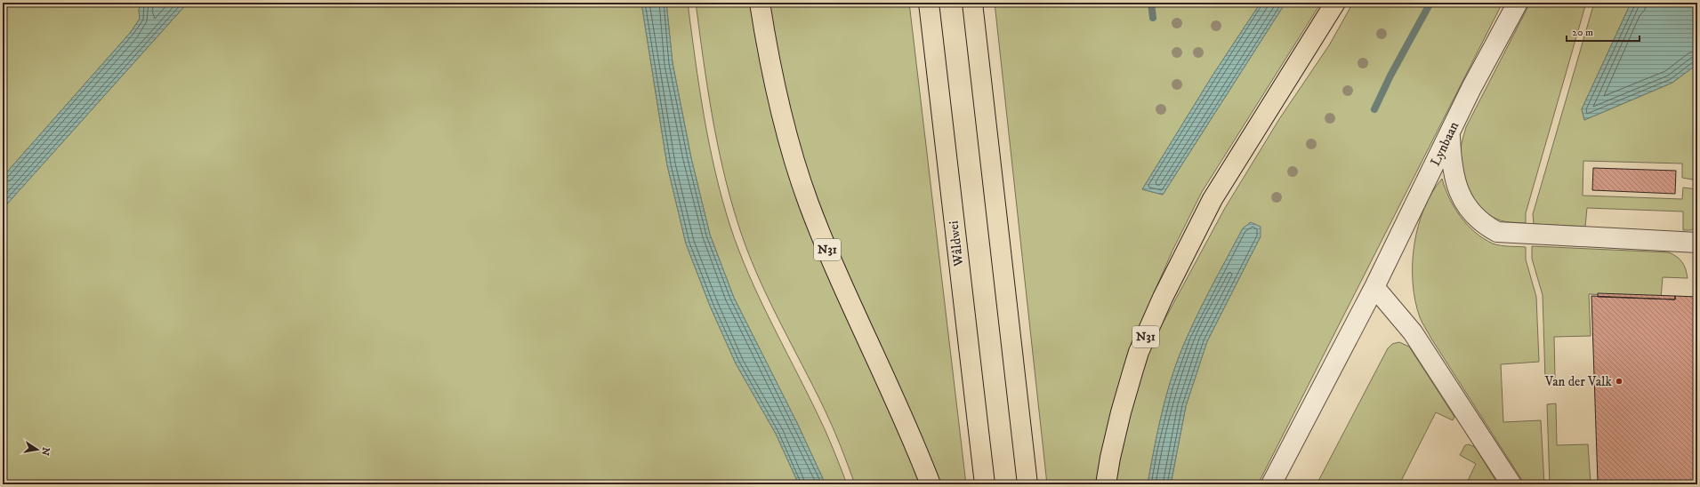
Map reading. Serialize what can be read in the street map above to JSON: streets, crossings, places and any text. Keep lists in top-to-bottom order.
{
  "streets": {
    "highway": ["Wâldwei", "N31"],
    "street": ["Lynbaan"]
  },
  "places": ["Van der Valk"],
  "scale_bar": "20 m",
  "north": "right"
}
